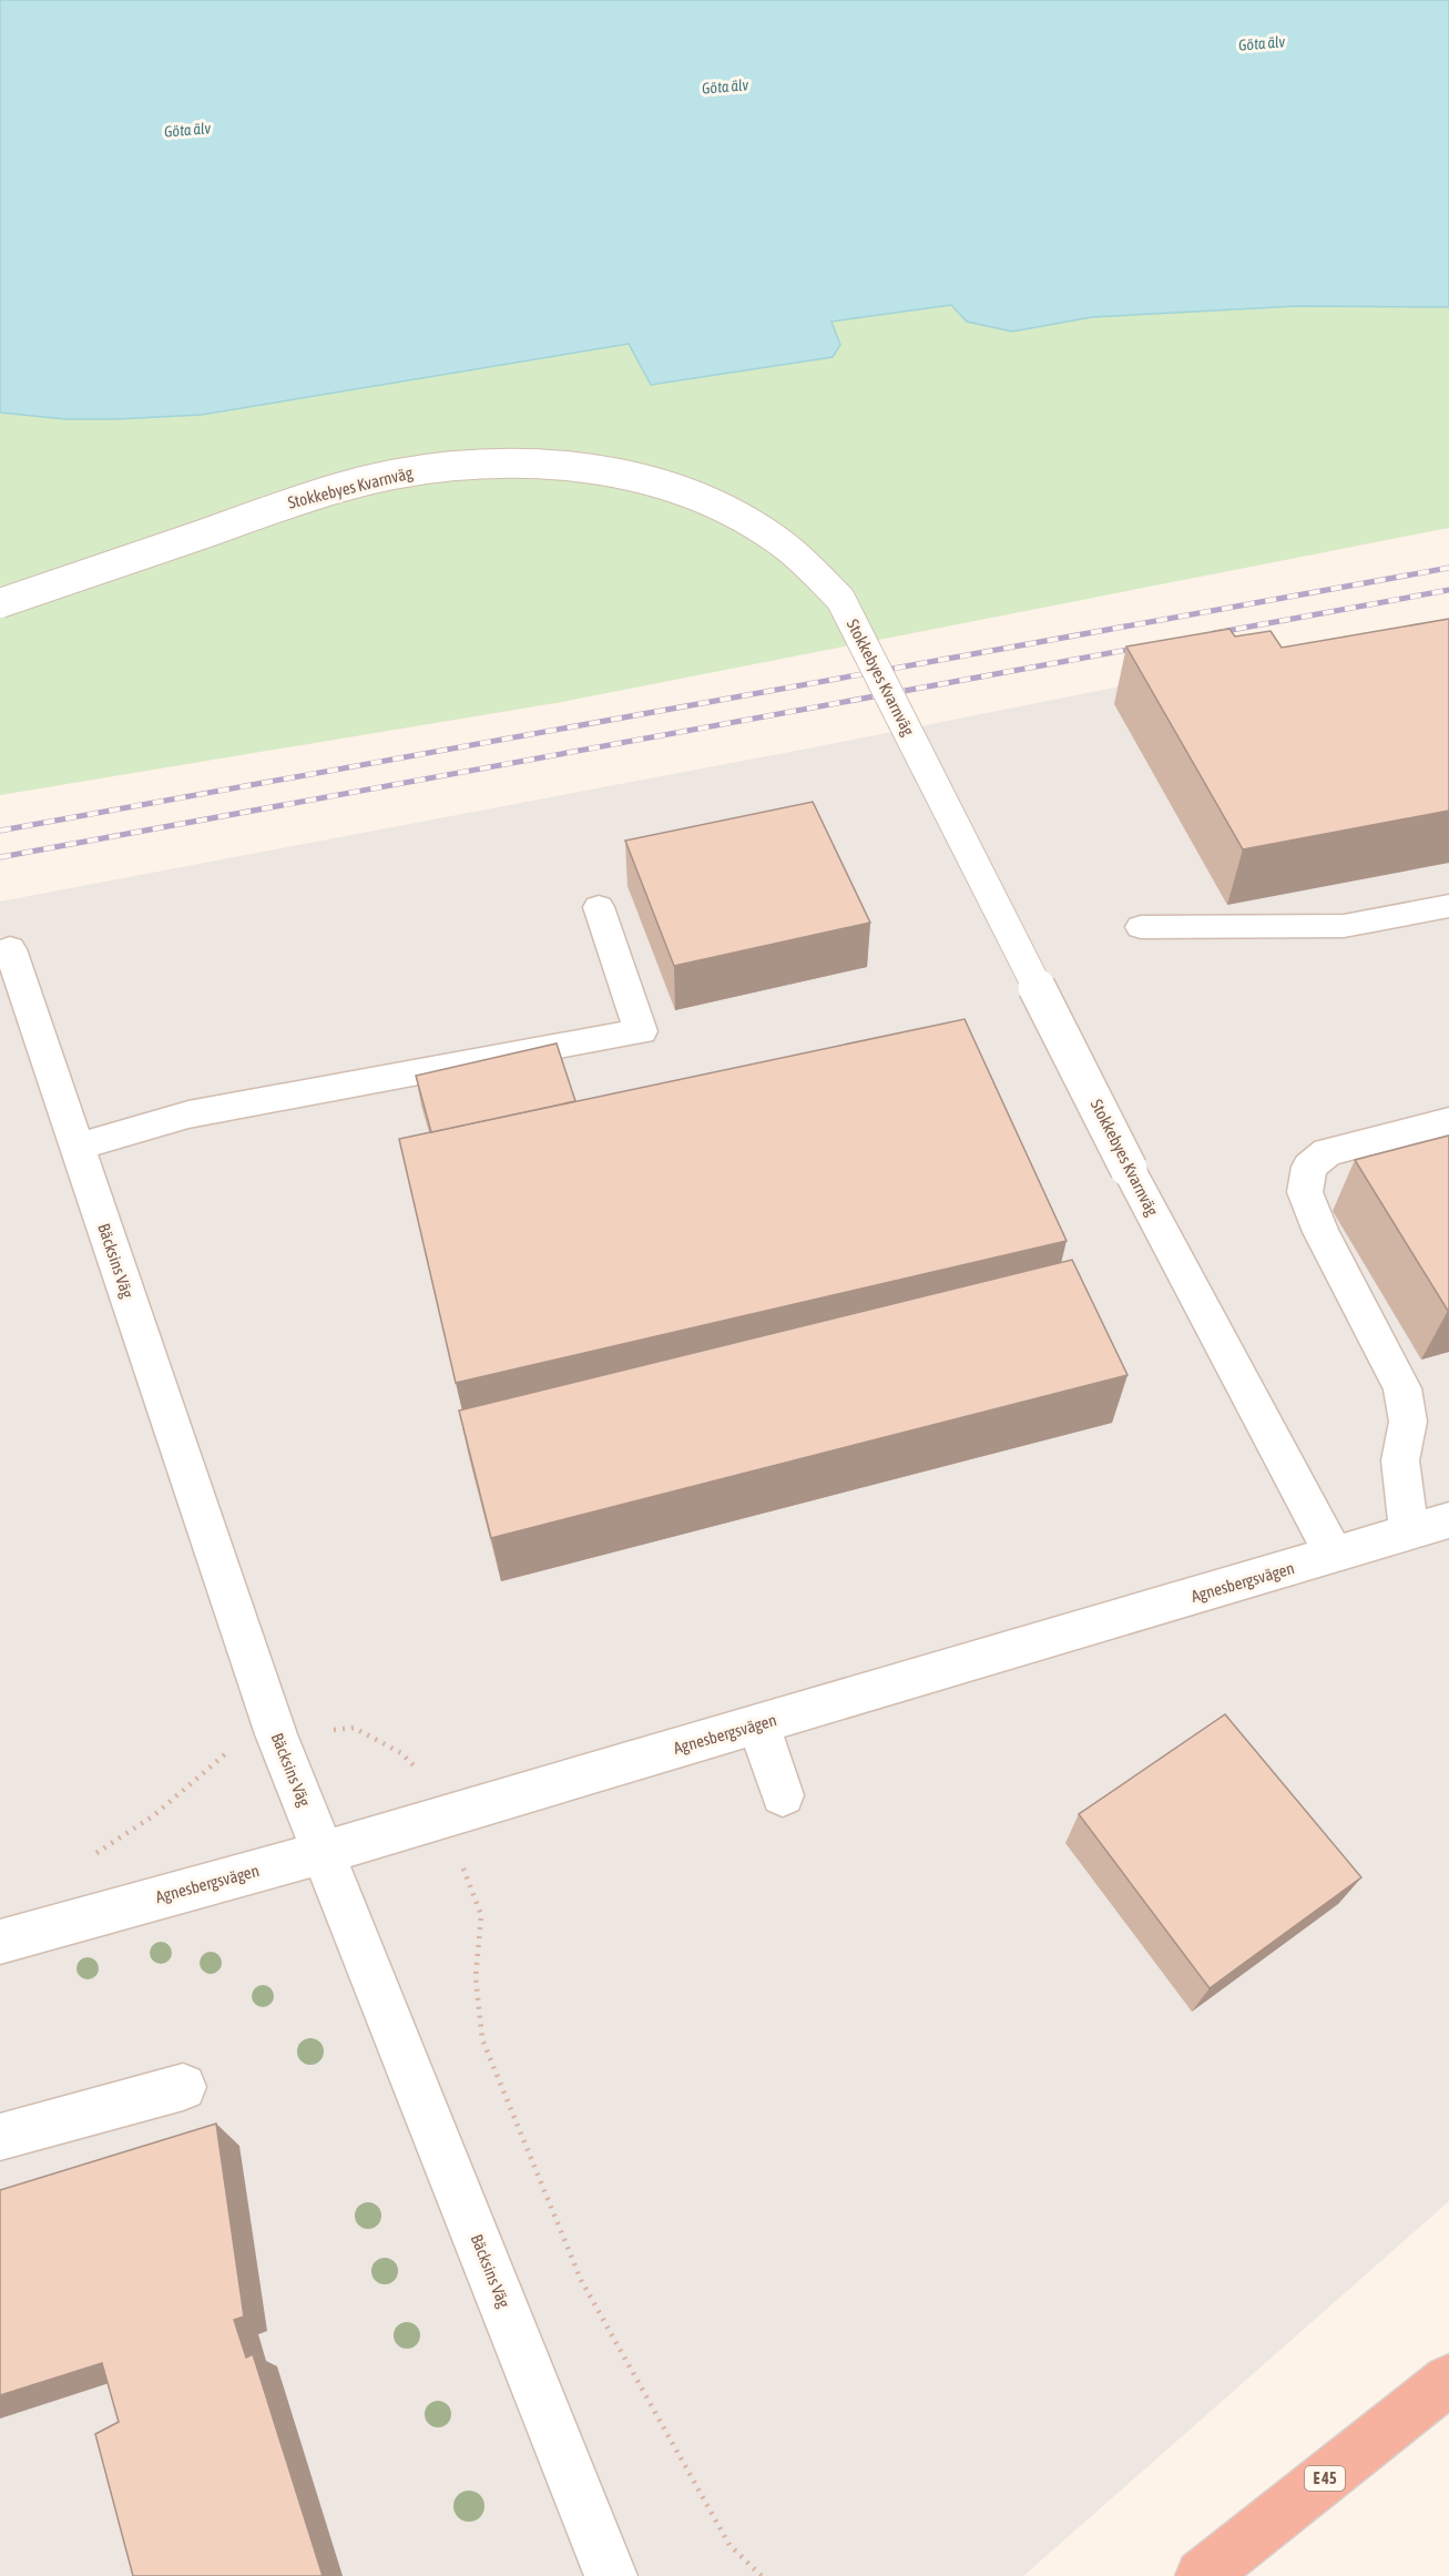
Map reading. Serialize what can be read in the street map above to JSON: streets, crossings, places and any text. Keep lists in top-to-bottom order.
{
  "streets": {
    "highway": ["E 45"],
    "street": ["Stokkebyes Kvarnväg", "Bäcksins Väg", "Agnesbergsvägen"]
  },
  "crossings": [
    ["Stokkebyes Kvarnväg", "Agnesbergsvägen"],
    ["Bäcksins Väg", "Agnesbergsvägen"]
  ],
  "water": ["Göta älv"]
}
